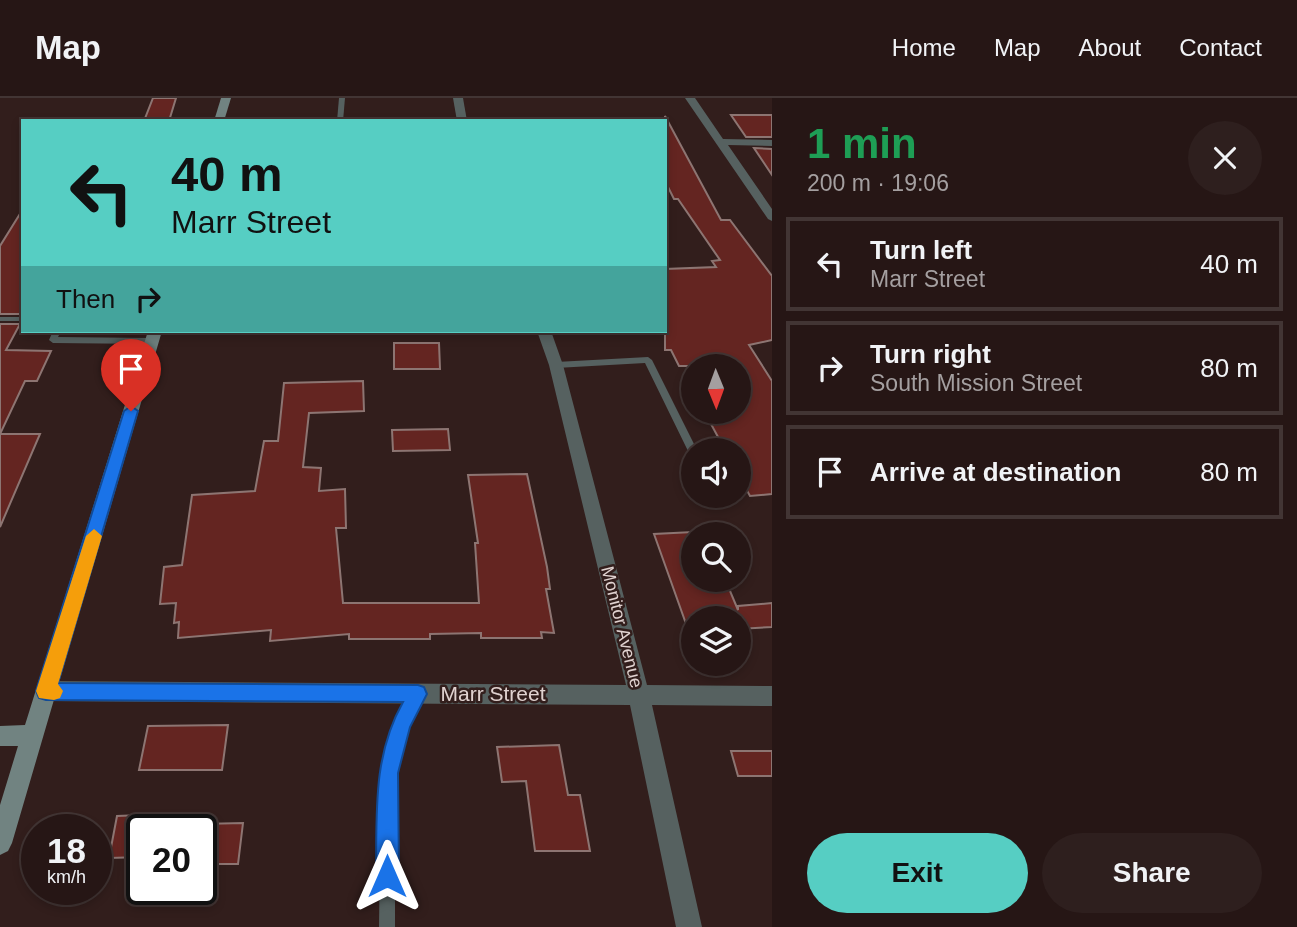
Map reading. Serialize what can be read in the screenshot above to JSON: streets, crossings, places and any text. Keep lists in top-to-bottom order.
{
  "streets": {
    "street": ["Monitor Avenue", "Marr Street"]
  },
  "crossings": [
    ["Monitor Avenue", "Marr Street"]
  ],
  "north": "bottom",
  "page": {
    "header": "Map",
    "nav": [
      "Home",
      "Map",
      "About",
      "Contact"
    ],
    "heading": ["1 min", "200 m · 19:06"],
    "turn": ["40 m", "Marr Street"],
    "list": [
      {
        "name": "Turn left",
        "note": "Marr Street",
        "value": "40 m"
      },
      {
        "name": "Turn right",
        "note": "South Mission Street",
        "value": "80 m"
      },
      {
        "name": "Arrive at destination",
        "value": "80 m"
      }
    ],
    "then": "Then",
    "speed": "18 km/h",
    "limit": "20",
    "buttons": ["Exit", "Share"]
  }
}
